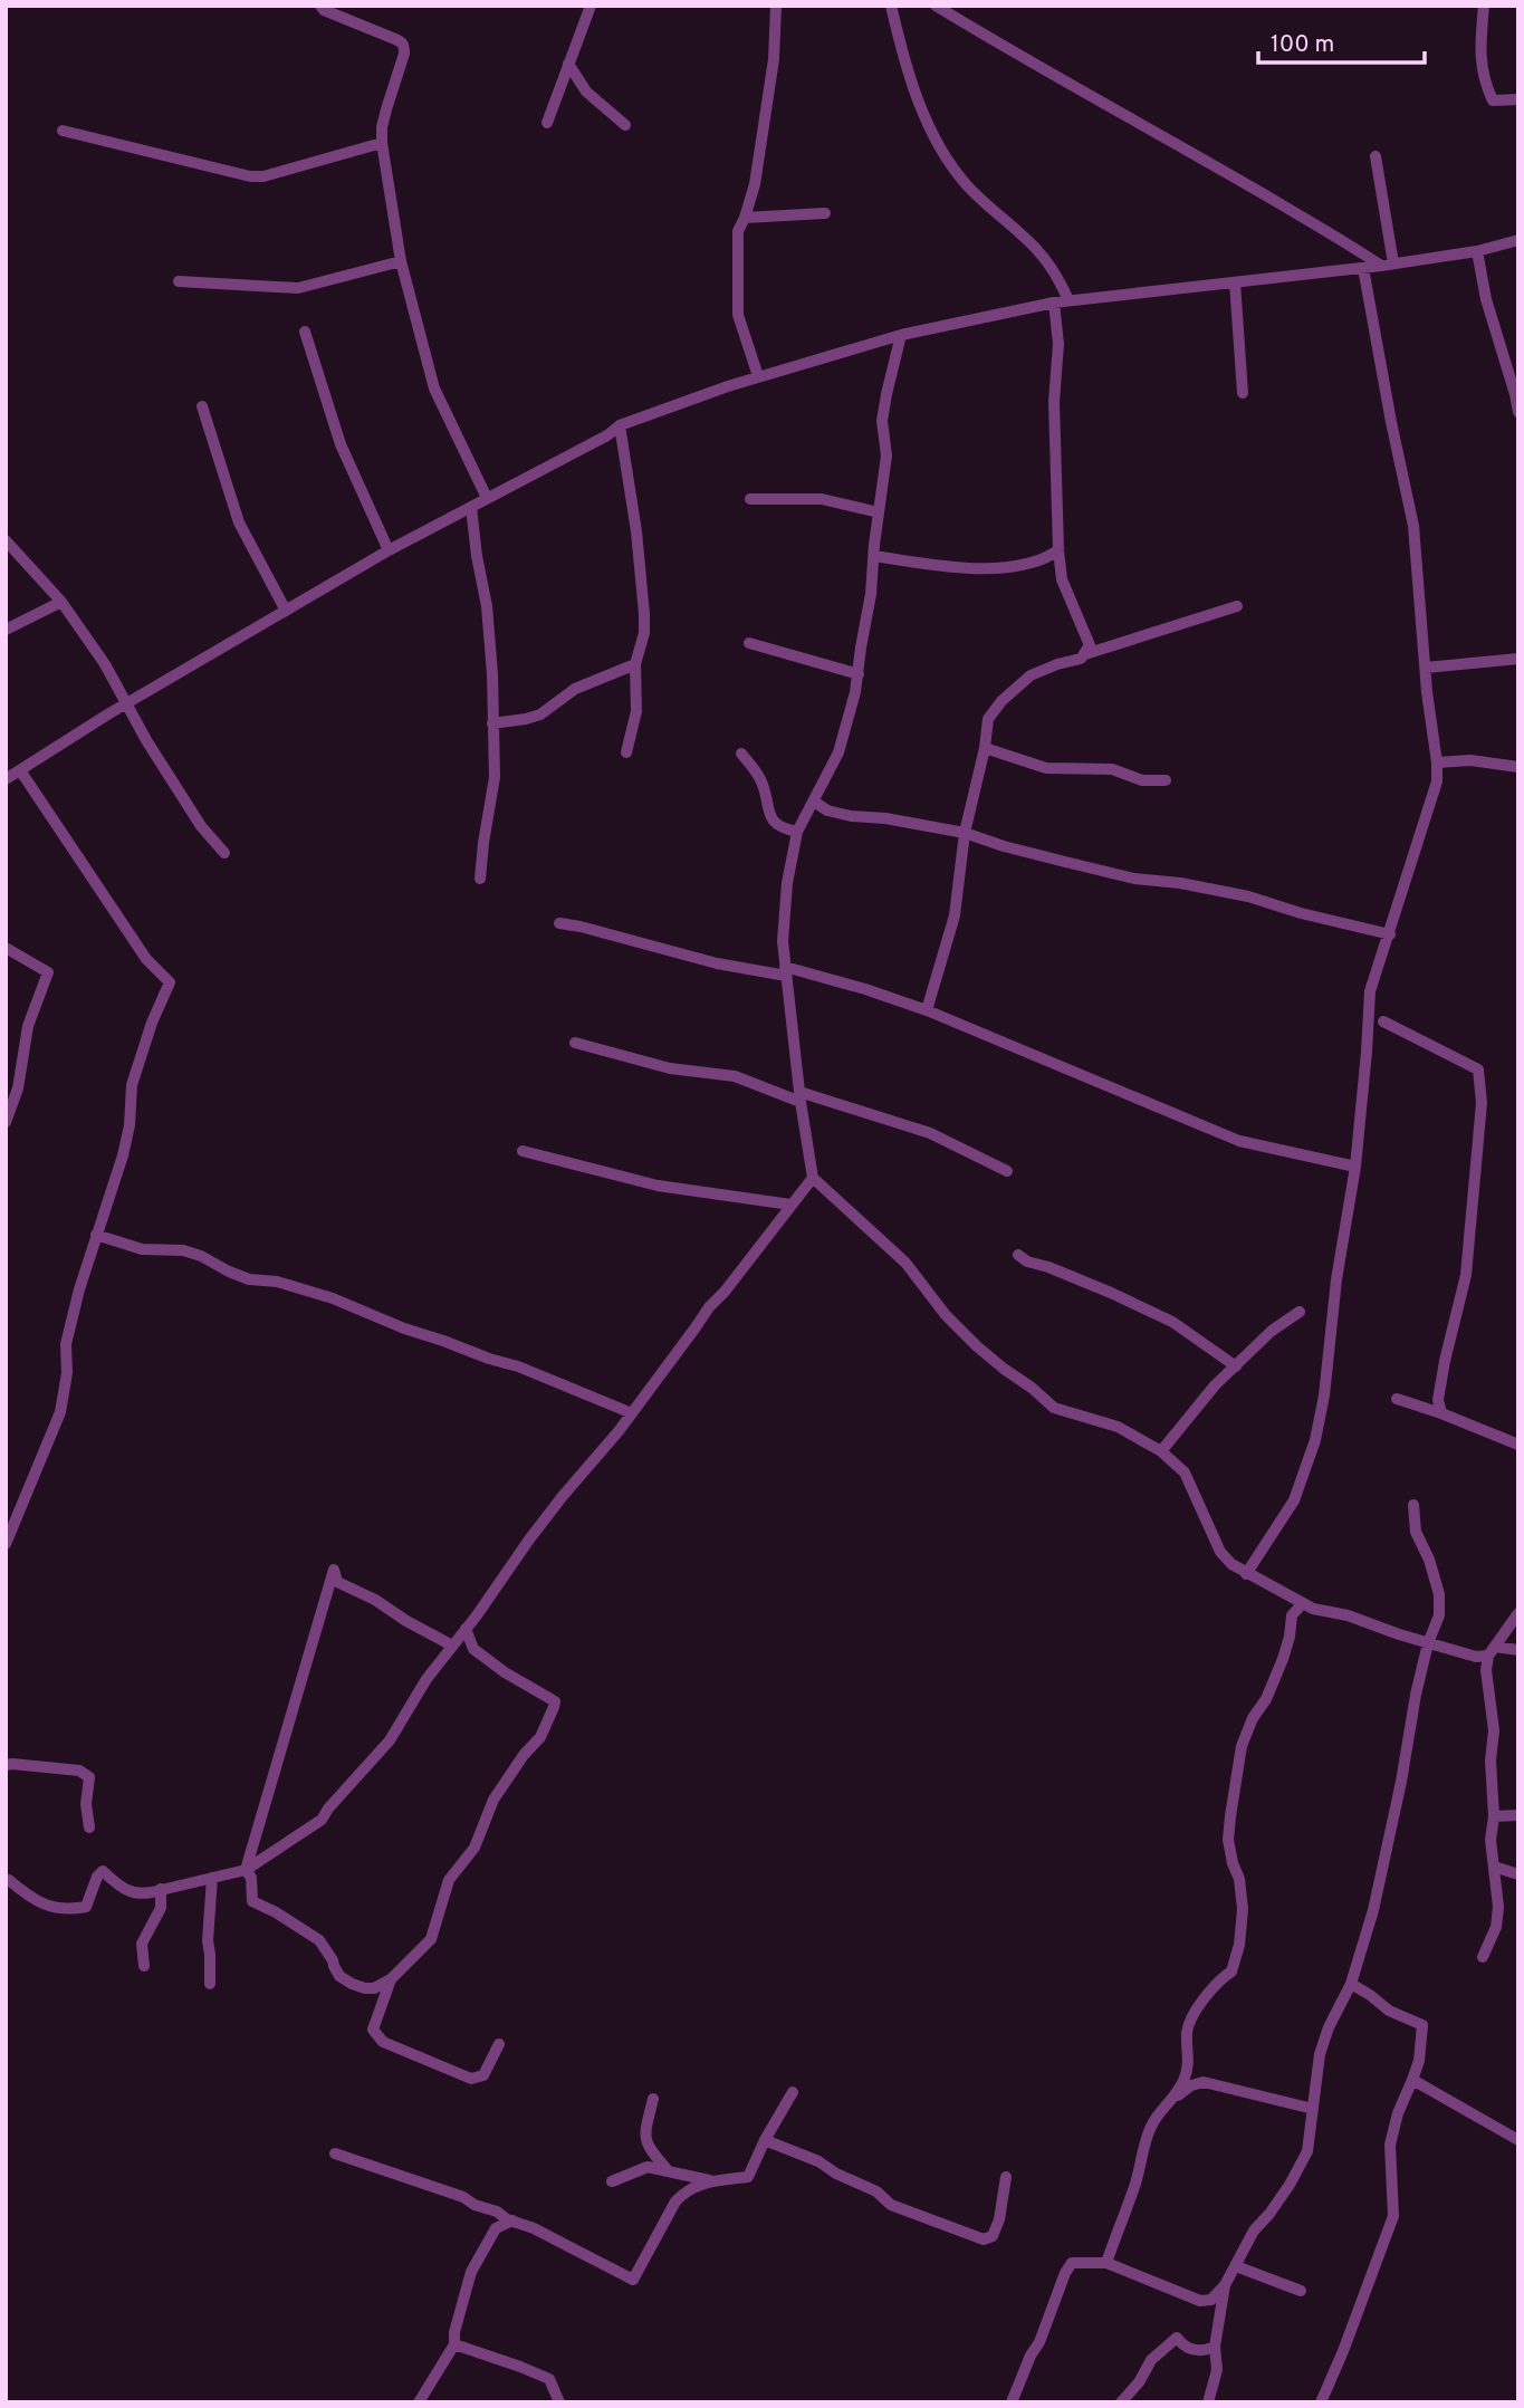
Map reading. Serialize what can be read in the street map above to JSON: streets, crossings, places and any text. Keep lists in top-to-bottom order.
{
  "scale_bar": "100 m"
}
